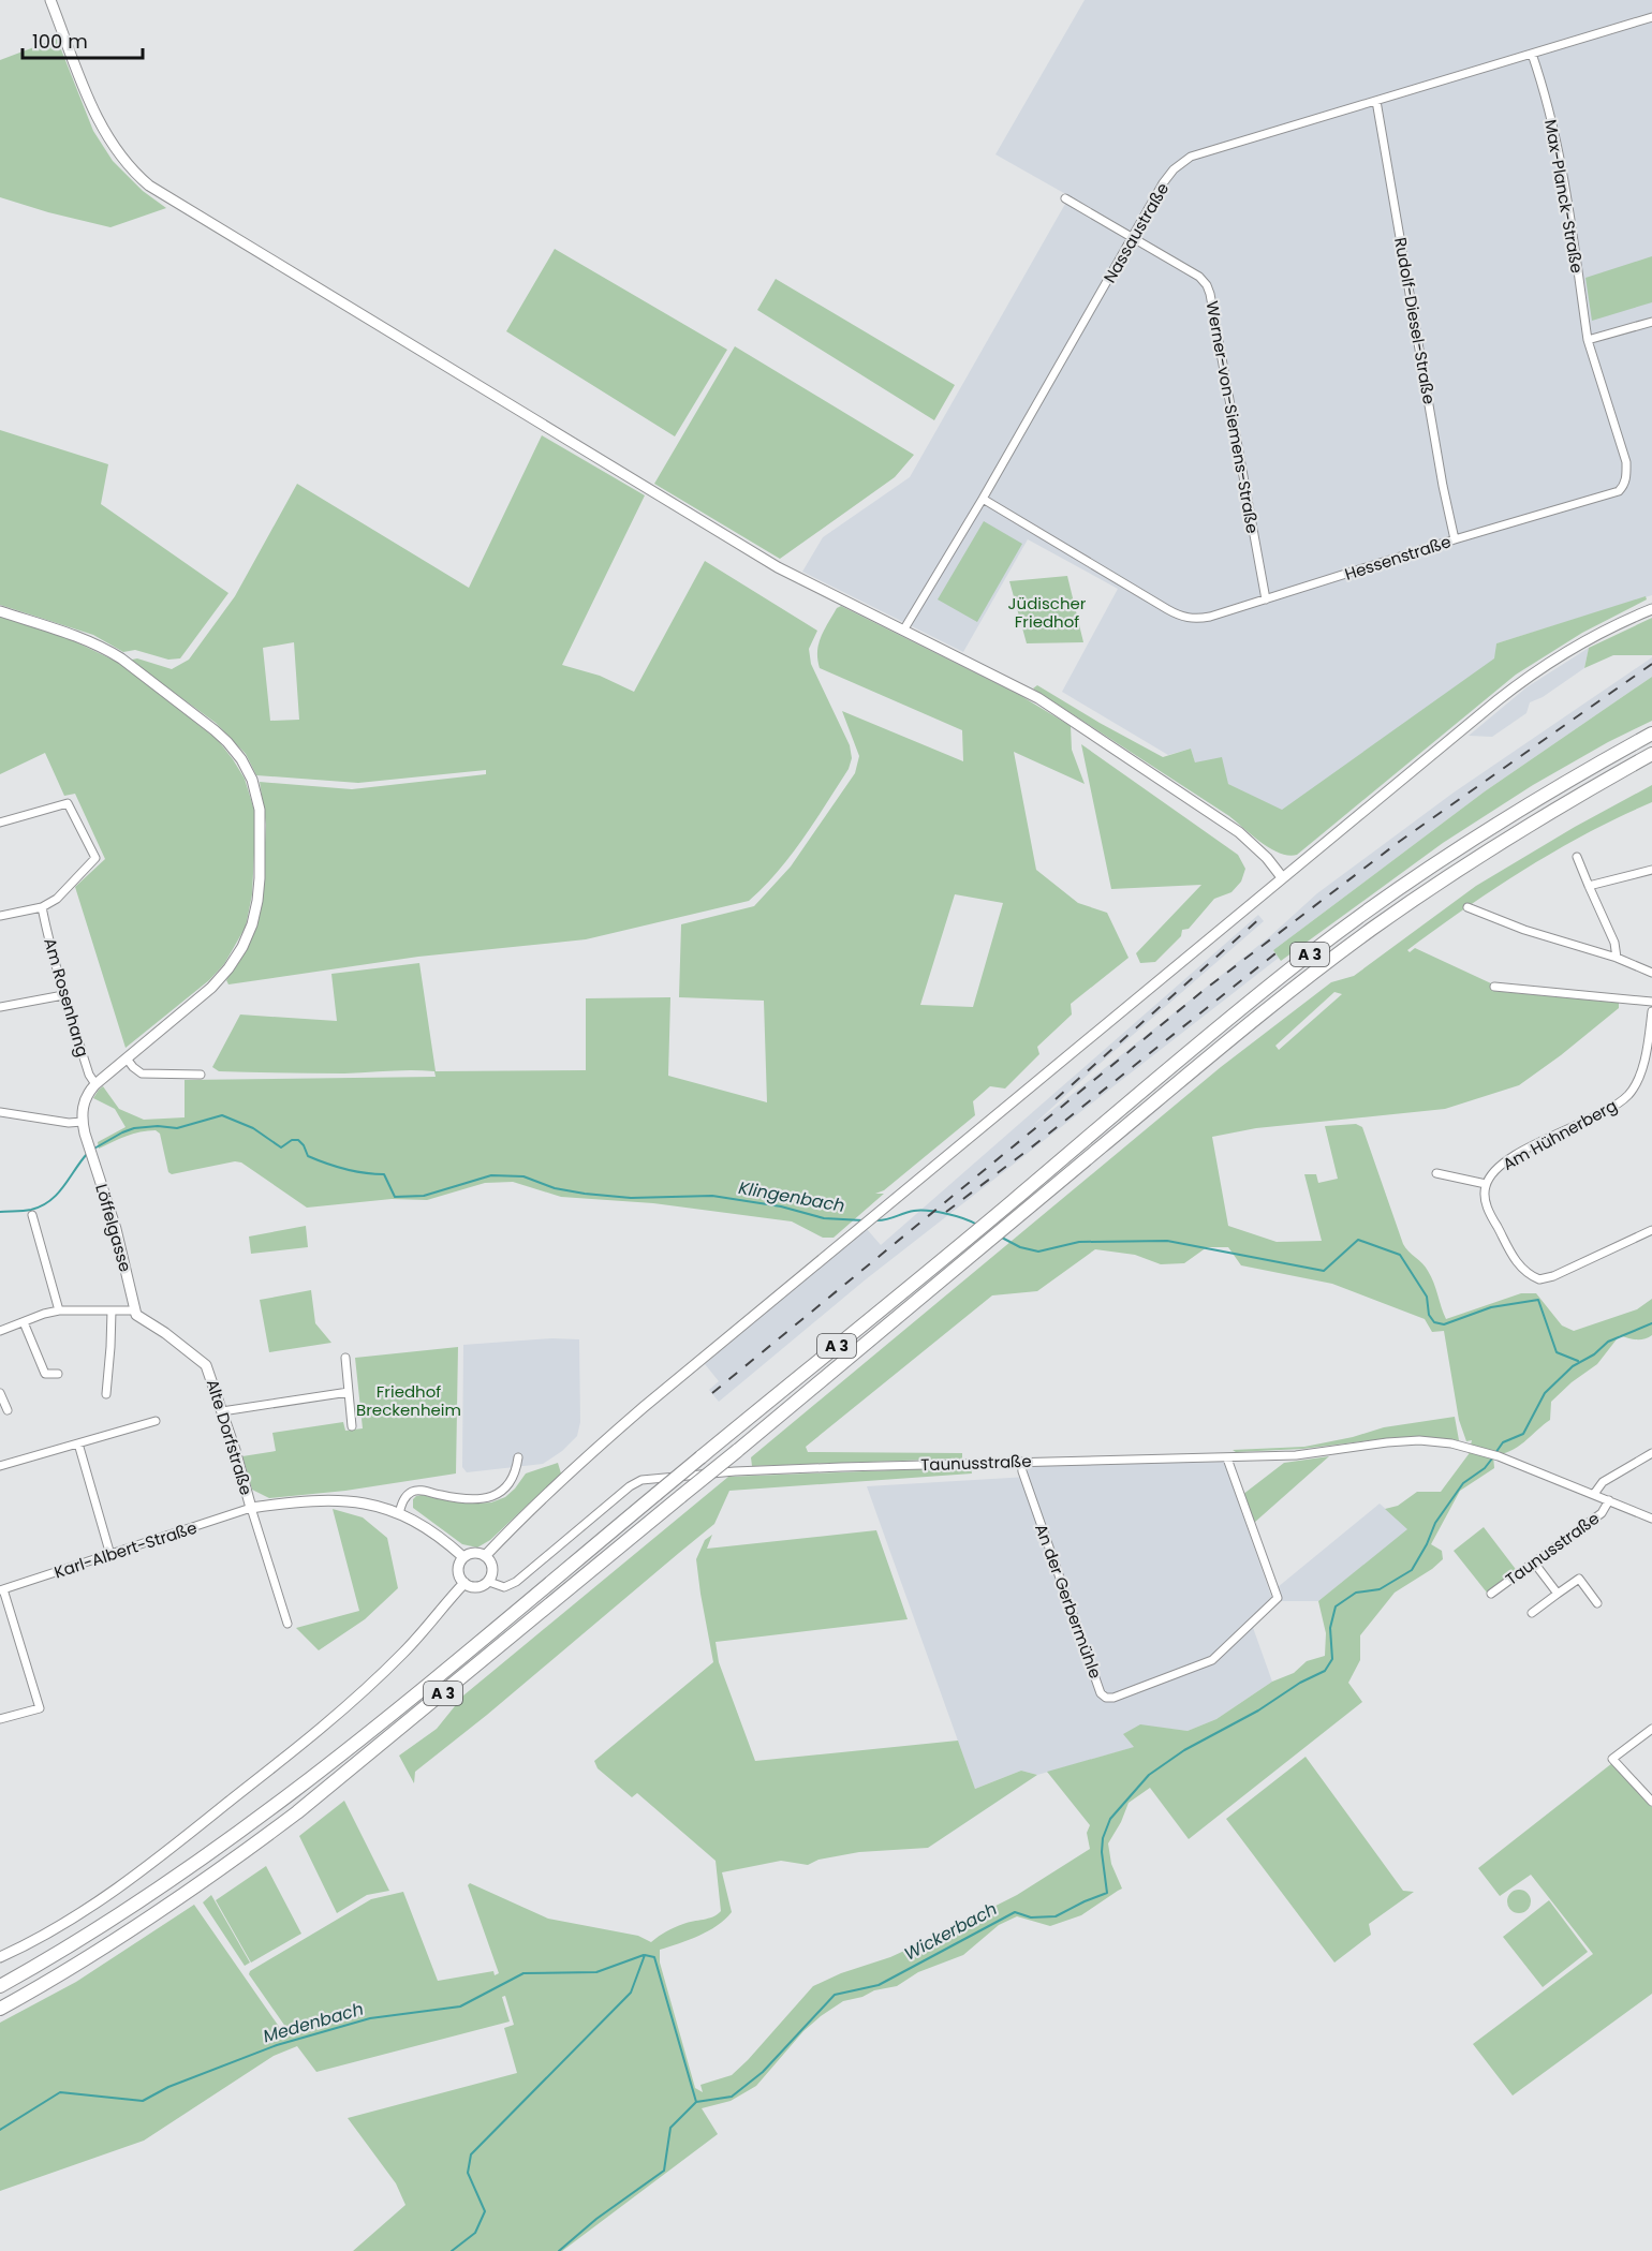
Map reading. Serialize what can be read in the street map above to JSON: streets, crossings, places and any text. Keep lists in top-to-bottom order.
{
  "streets": {
    "highway": ["A 3"],
    "main road": ["Löffelgasse", "Alte Dorfstraße"],
    "street": [
      "Max-Planck-Straße",
      "Nassaustraße",
      "Rudolf-Diesel-Straße",
      "Werner-von-Siemens-Straße",
      "Hessenstraße",
      "Am Rosenhang",
      "Am Hühnerberg",
      "Taunusstraße",
      "Karl-Albert-Straße",
      "An der Gerbermühle"
    ]
  },
  "crossings": [
    ["Max-Planck-Straße", "Nassaustraße"],
    ["Max-Planck-Straße", "Hessenstraße"],
    ["Nassaustraße", "Rudolf-Diesel-Straße"],
    ["Nassaustraße", "Werner-von-Siemens-Straße"],
    ["Nassaustraße", "Hessenstraße"],
    ["Rudolf-Diesel-Straße", "Hessenstraße"],
    ["Werner-von-Siemens-Straße", "Hessenstraße"],
    ["Löffelgasse", "Alte Dorfstraße"],
    ["Alte Dorfstraße", "Karl-Albert-Straße"],
    ["Taunusstraße", "An der Gerbermühle"]
  ],
  "water": ["Klingenbach", "Wickerbach", "Medenbach"],
  "parks": ["Jüdischer Friedhof", "Friedhof Breckenheim"],
  "scale_bar": "100 m"
}
